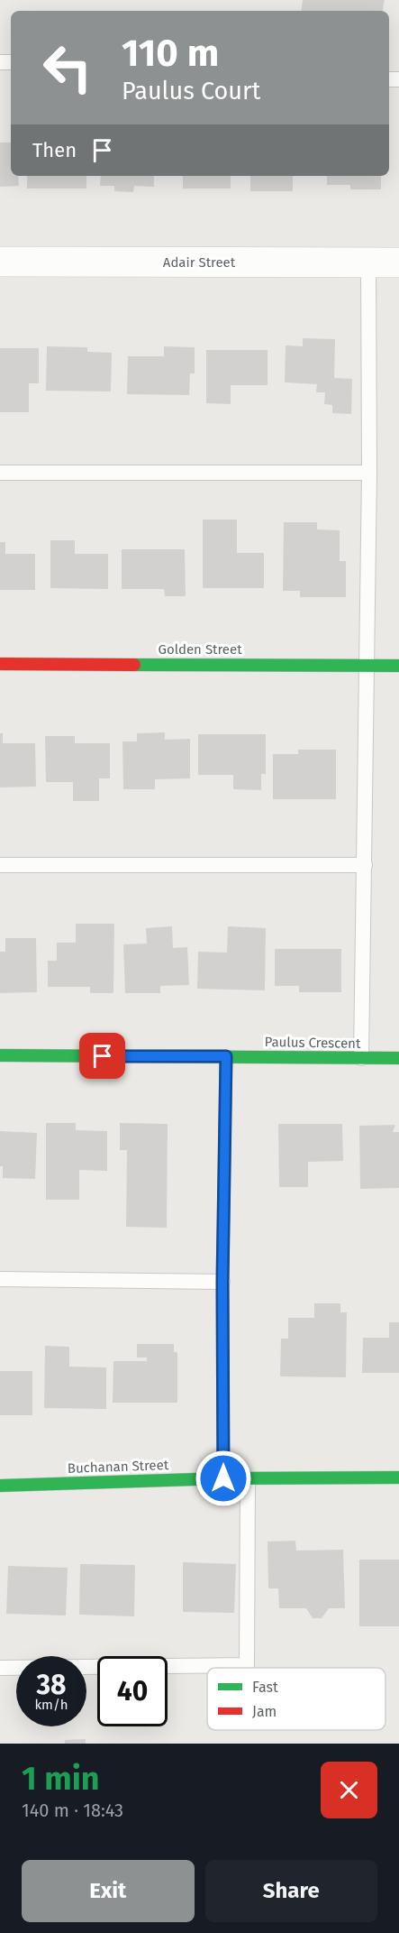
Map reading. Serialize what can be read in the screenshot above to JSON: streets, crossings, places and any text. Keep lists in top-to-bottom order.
{
  "streets": {
    "street": [
      "Adair Street",
      "Golden Street",
      "Paulus Crescent",
      "Buchanan Street"
    ]
  },
  "legend": ["Fast", "Jam"],
  "page": {
    "turn": ["110 m", "Paulus Court"],
    "then": "Then",
    "speed": "38 km/h",
    "limit": "40",
    "heading": ["1 min", "140 m · 18:43"],
    "buttons": ["Exit", "Share"]
  }
}
